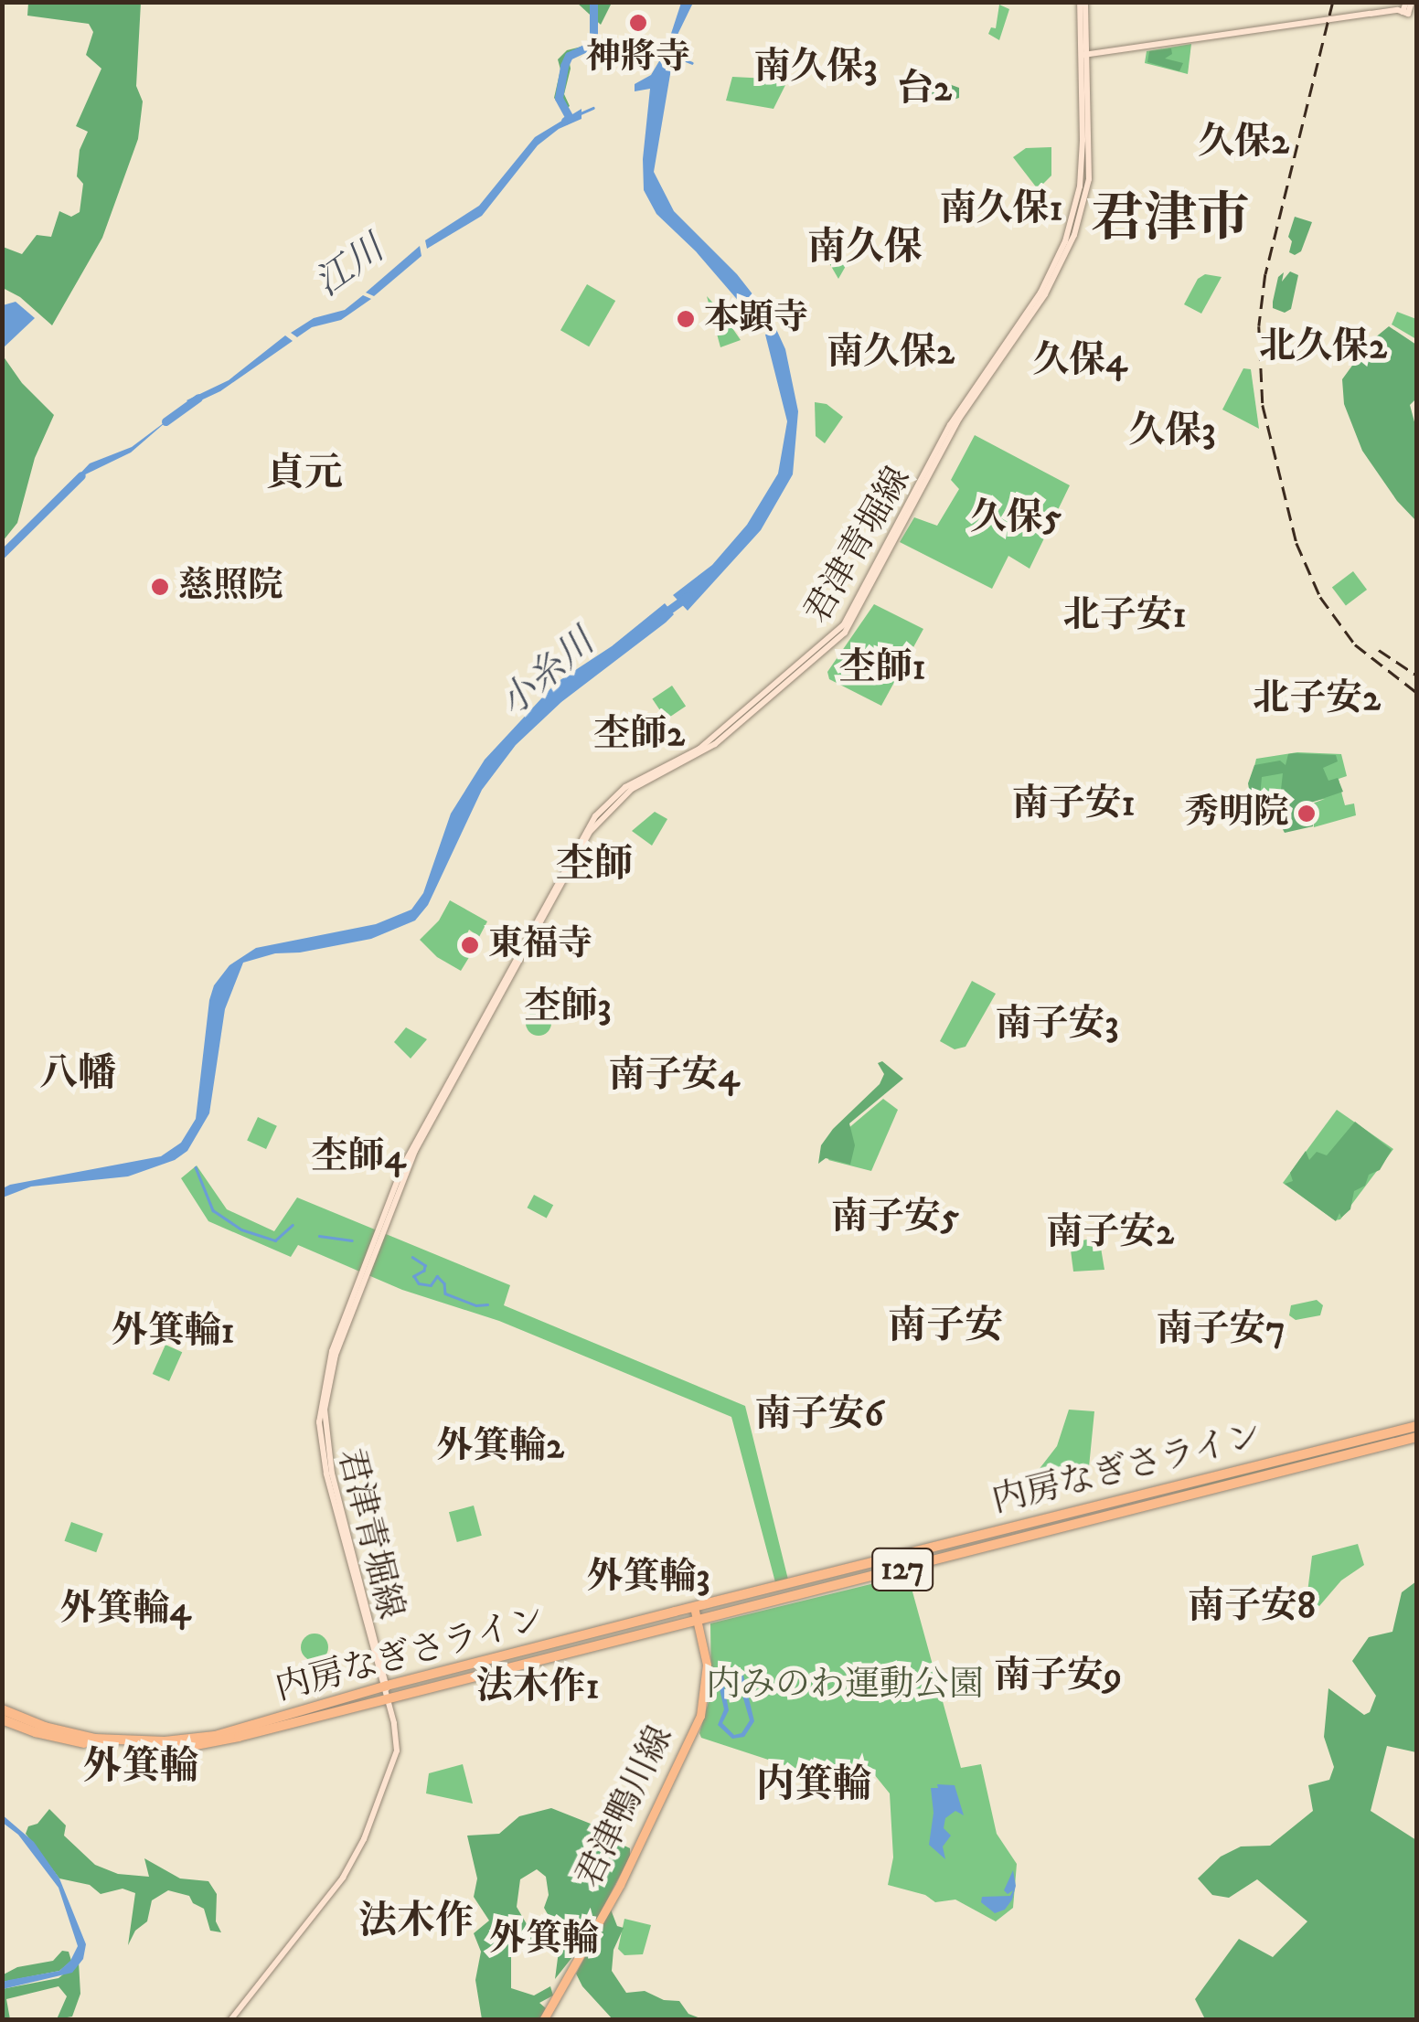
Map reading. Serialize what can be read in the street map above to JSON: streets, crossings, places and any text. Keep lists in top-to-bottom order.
{
  "streets": {
    "highway": ["内房なぎさライン", "127"],
    "main road": ["君津青堀線", "君津鴨川線"]
  },
  "crossings": [
    ["君津青堀線", "内房なぎさライン"],
    ["内房なぎさライン", "君津鴨川線"]
  ],
  "districts": [
    "南久保3",
    "台2",
    "久保2",
    "南久保1",
    "君津市",
    "南久保",
    "北久保2",
    "南久保2",
    "久保4",
    "久保3",
    "貞元",
    "久保5",
    "北子安1",
    "杢師1",
    "北子安2",
    "杢師2",
    "南子安1",
    "杢師",
    "杢師3",
    "南子安3",
    "八幡",
    "南子安4",
    "杢師4",
    "南子安5",
    "南子安2",
    "南子安",
    "南子安7",
    "外箕輪1",
    "南子安6",
    "外箕輪2",
    "外箕輪3",
    "南子安8",
    "外箕輪4",
    "南子安9",
    "法木作1",
    "外箕輪",
    "内箕輪",
    "法木作",
    "外箕輪"
  ],
  "water": ["江川", "小糸川"],
  "parks": ["内みのわ運動公園"],
  "places": [
    "神將寺",
    "本顕寺",
    "慈照院",
    "秀明院",
    "東福寺"
  ]
}
